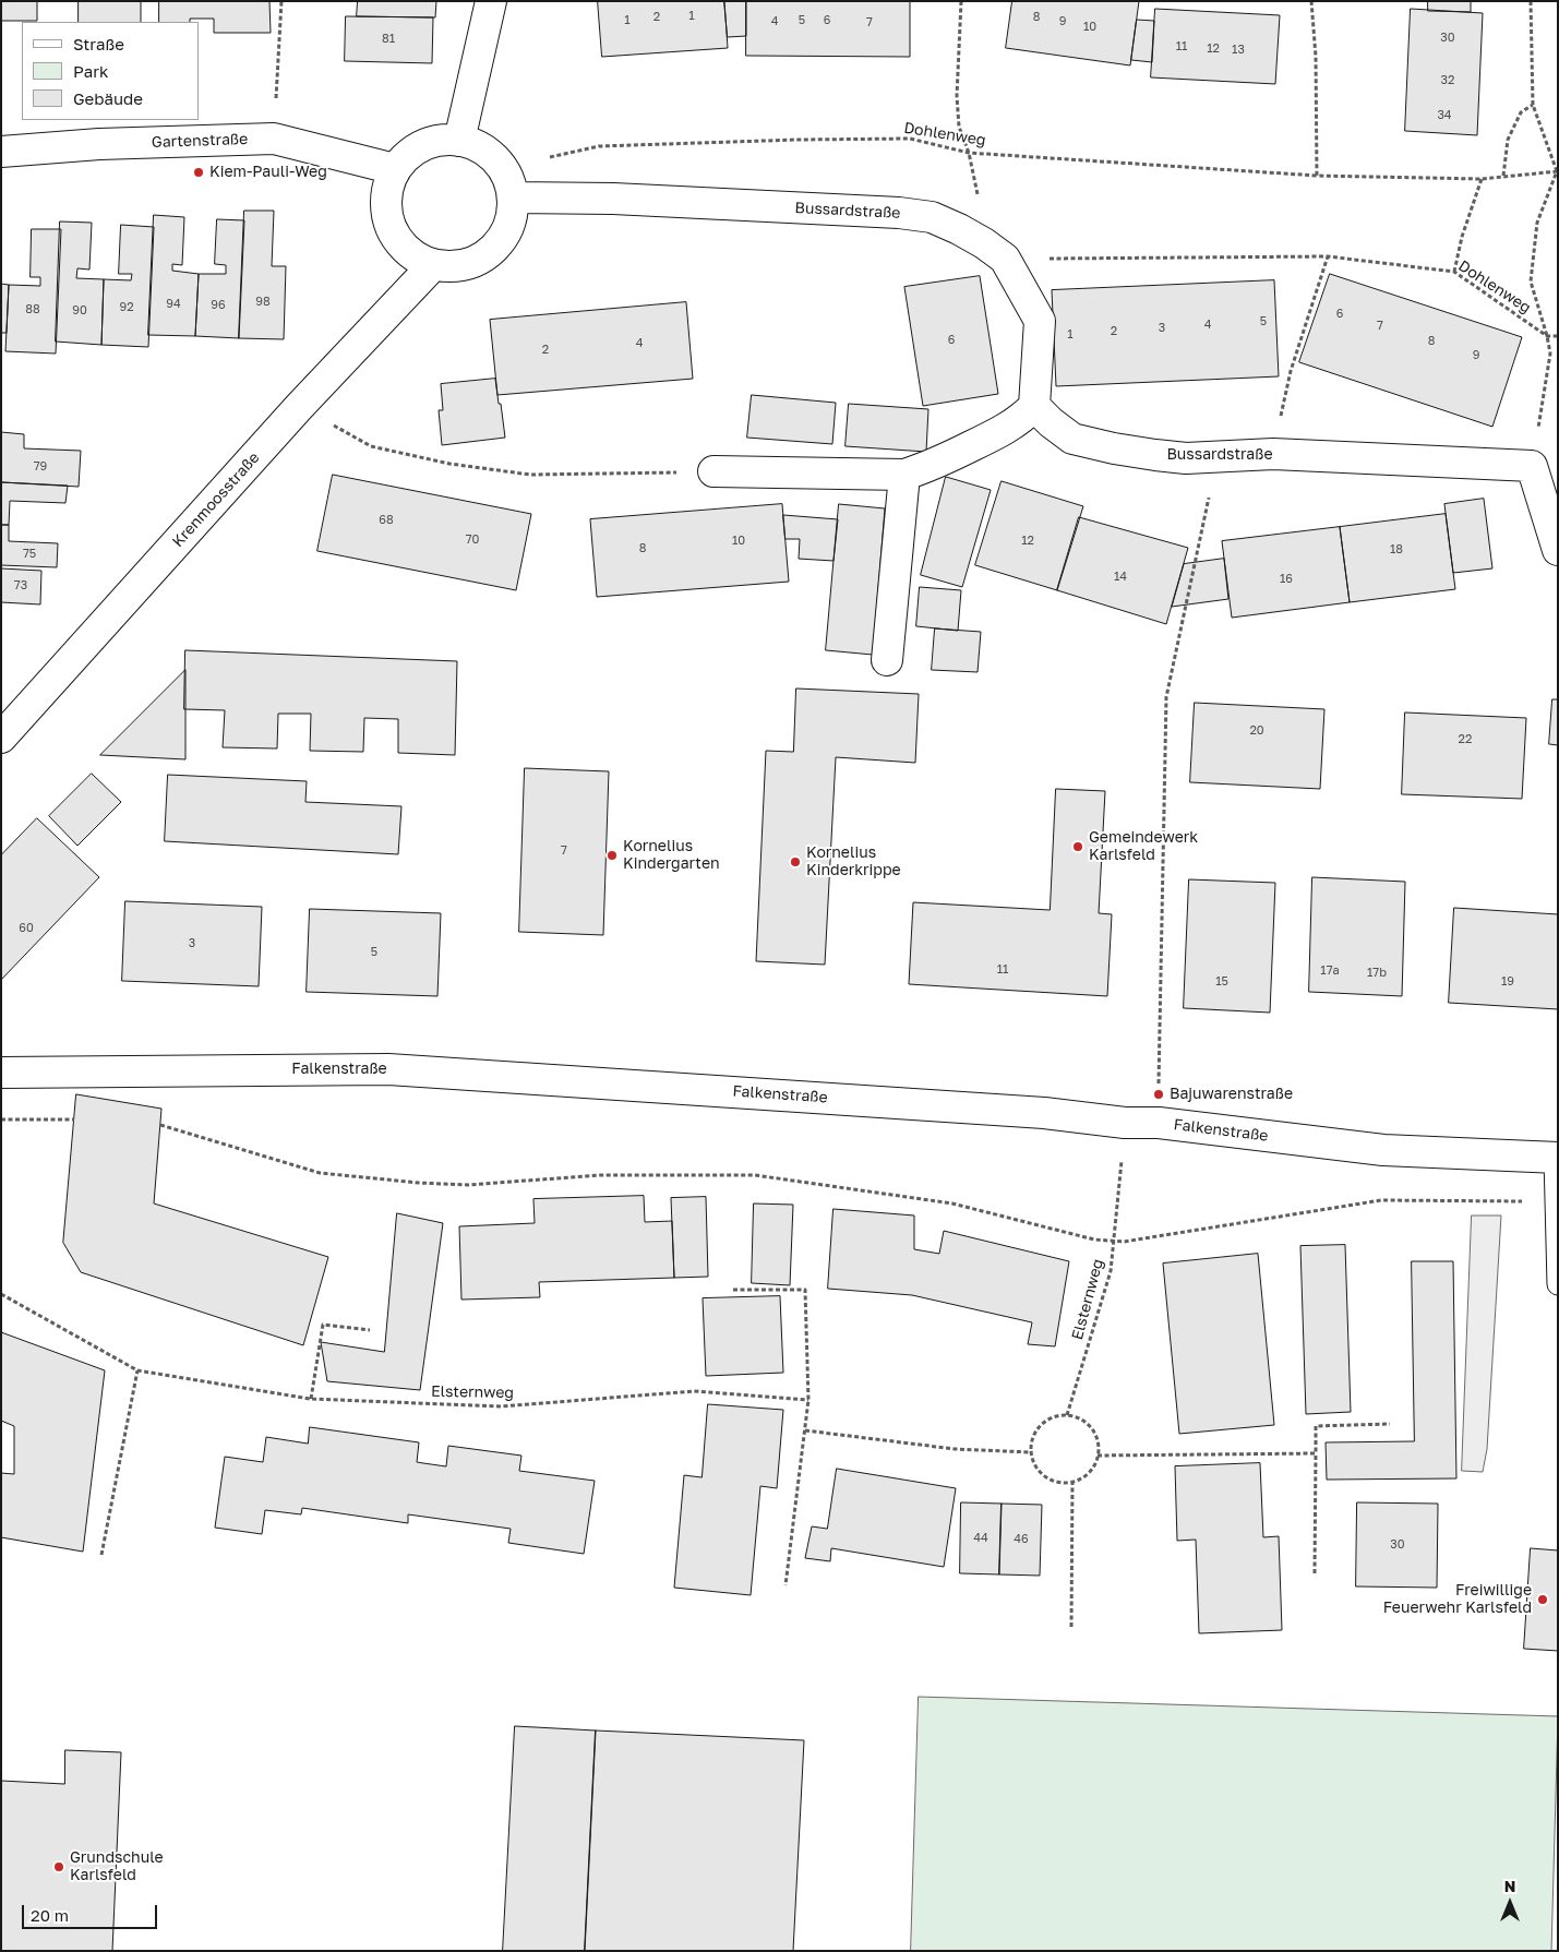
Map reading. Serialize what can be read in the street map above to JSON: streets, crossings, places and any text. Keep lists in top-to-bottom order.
{
  "streets": {
    "street": [
      "Gartenstraße",
      "Bussardstraße",
      "Krenmoosstraße",
      "Falkenstraße"
    ],
    "path": ["Dohlenweg", "Elsternweg"]
  },
  "crossings": [
    ["Dohlenweg", "Gartenstraße"],
    ["Dohlenweg", "Bussardstraße"],
    ["Dohlenweg", "Krenmoosstraße"],
    ["Gartenstraße", "Bussardstraße"],
    ["Gartenstraße", "Krenmoosstraße"],
    ["Bussardstraße", "Krenmoosstraße"],
    ["Falkenstraße", "Elsternweg"]
  ],
  "places": [
    "Kiem-Pauli-Weg",
    "Gemeindewerk Karlsfeld",
    "Kornelius Kindergarten",
    "Kornelius Kinderkrippe",
    "Bajuwarenstraße",
    "Freiwillige Feuerwehr Karlsfeld",
    "Grundschule Karlsfeld"
  ],
  "house_numbers": [
    "1",
    "2",
    "8",
    "1",
    "5",
    "6",
    "4",
    "9",
    "7",
    "10",
    "30",
    "81",
    "11",
    "12",
    "13",
    "32",
    "34",
    "98",
    "94",
    "96",
    "92",
    "88",
    "90",
    "6",
    "5",
    "4",
    "7",
    "3",
    "2",
    "1",
    "6",
    "8",
    "4",
    "2",
    "9",
    "79",
    "68",
    "70",
    "10",
    "12",
    "8",
    "18",
    "75",
    "14",
    "16",
    "73",
    "20",
    "22",
    "7",
    "60",
    "3",
    "5",
    "11",
    "17a",
    "17b",
    "15",
    "19",
    "44",
    "46",
    "30"
  ],
  "legend": ["Straße", "Park", "Gebäude"],
  "scale_bar": "20 m",
  "north": "top"
}
